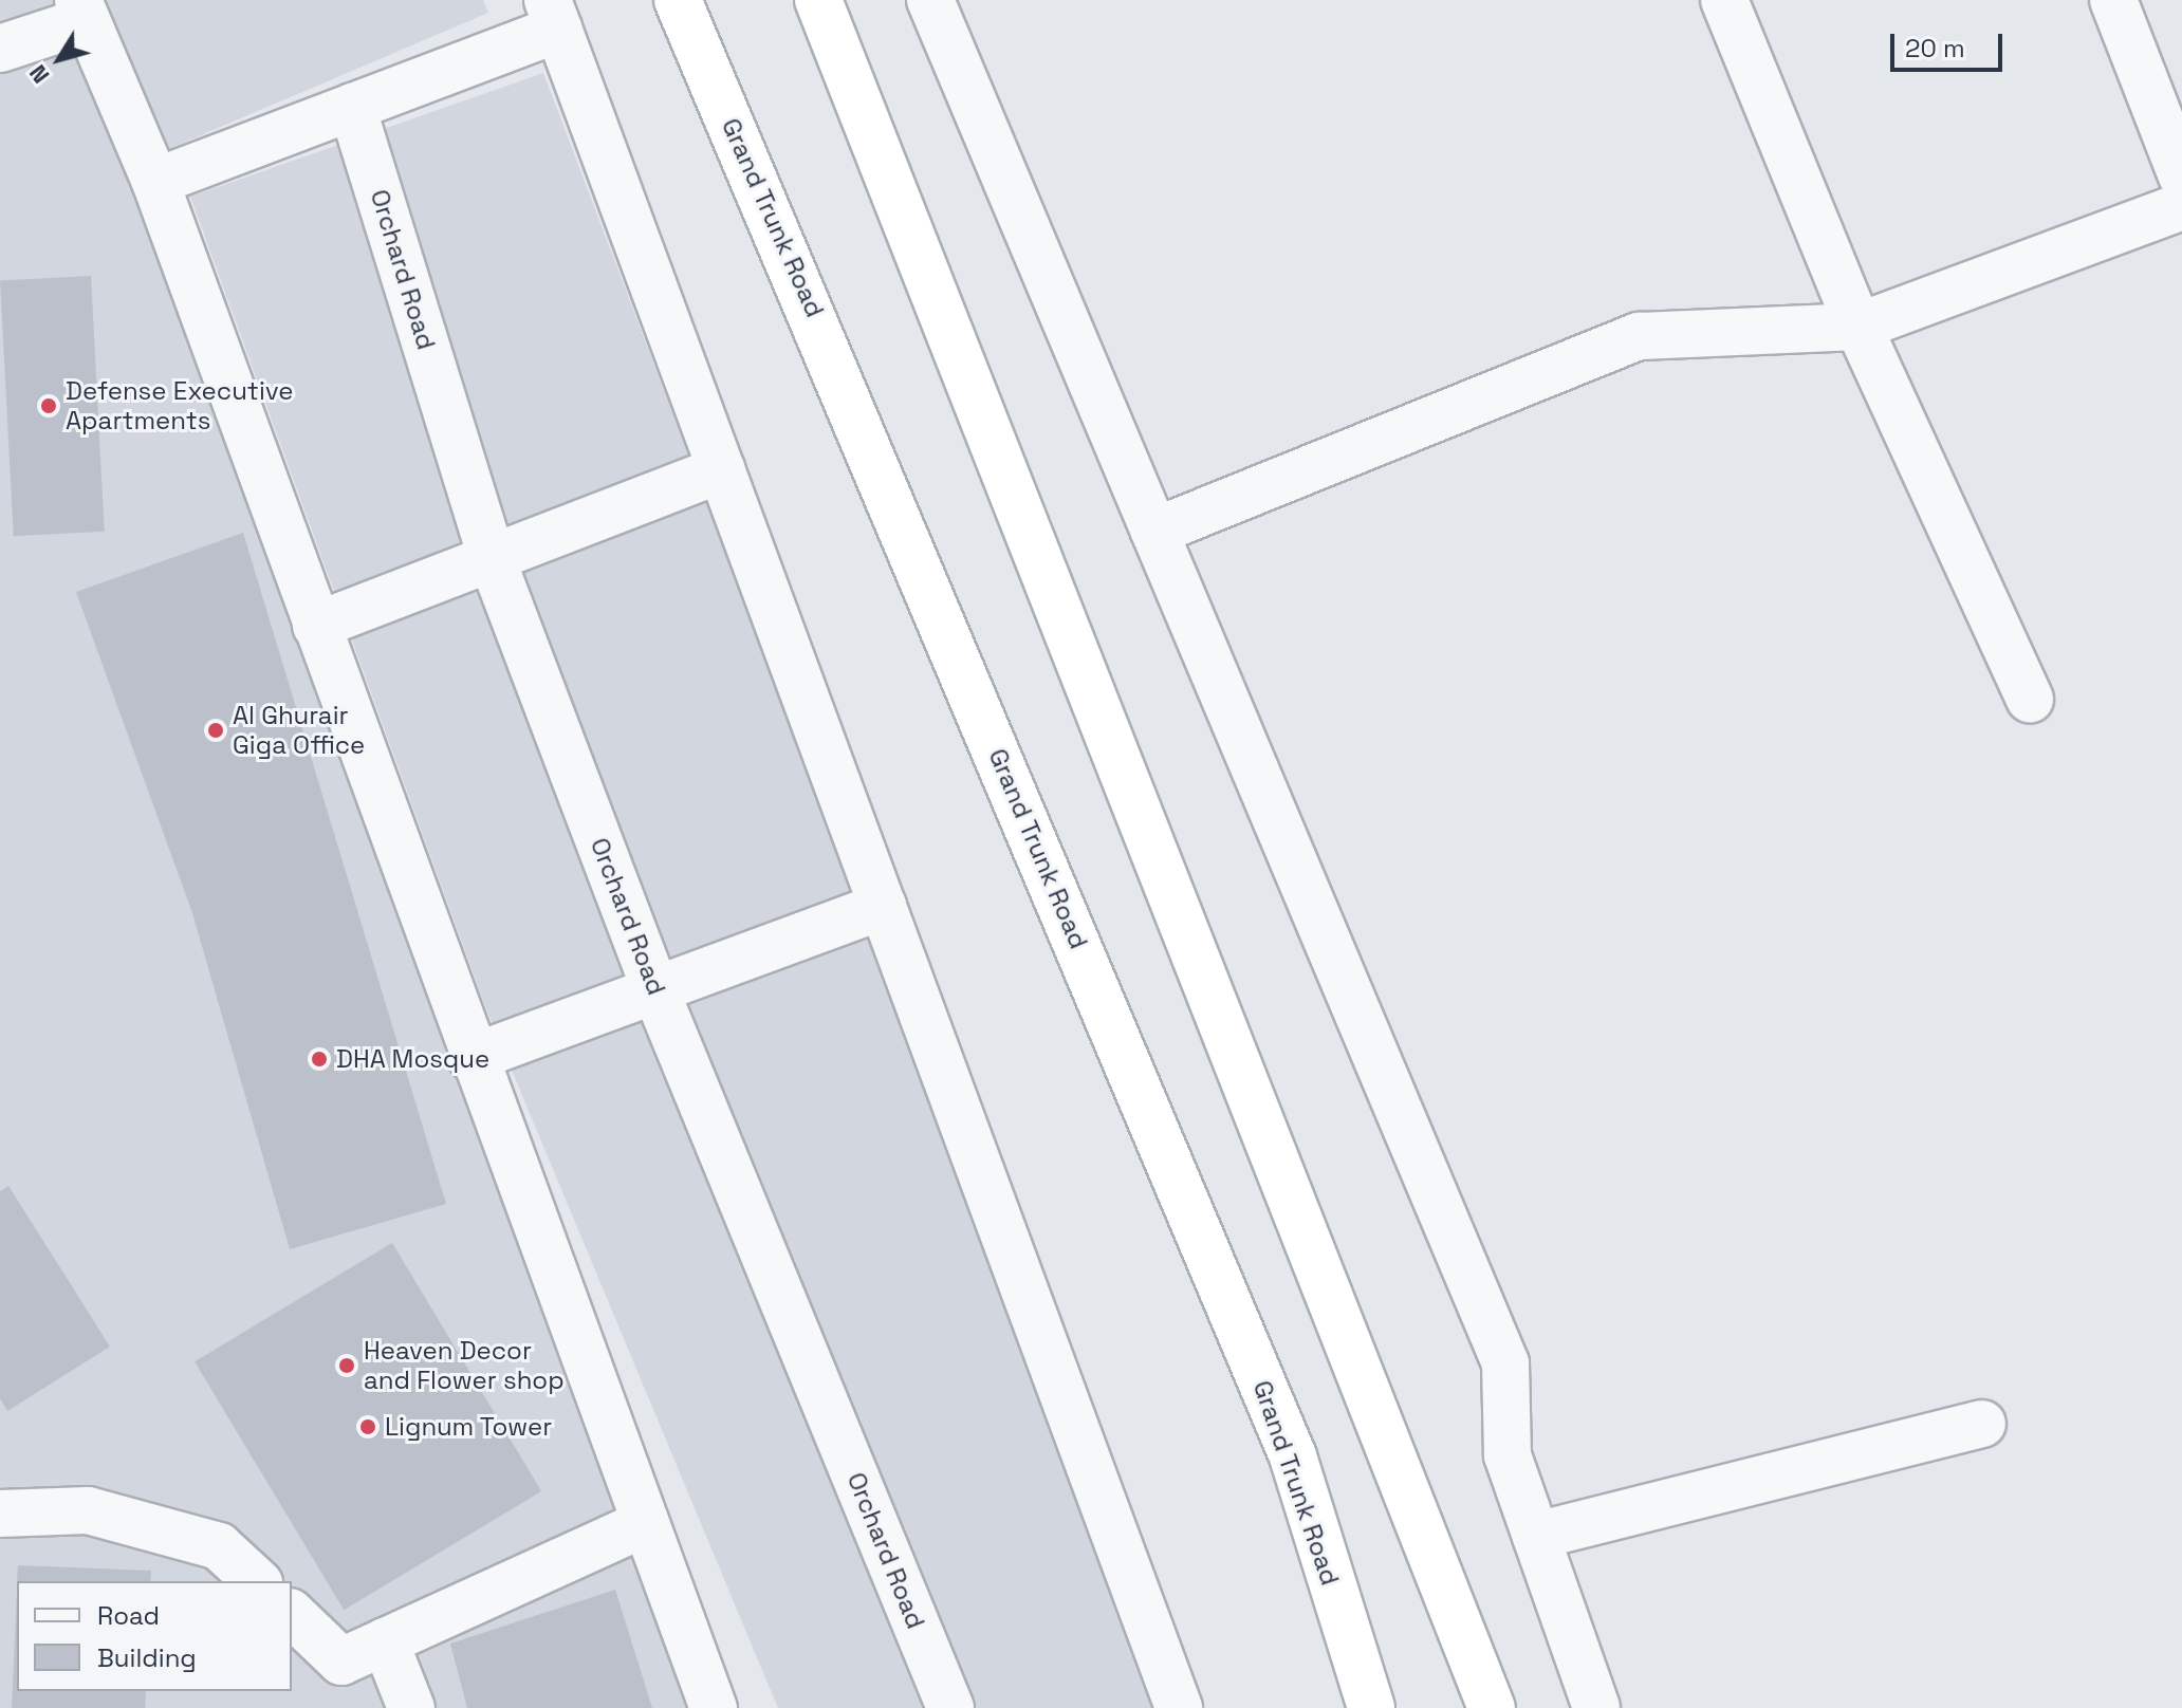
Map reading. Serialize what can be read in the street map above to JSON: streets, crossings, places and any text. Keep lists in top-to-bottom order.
{
  "streets": {
    "highway": ["Grand Trunk Road"],
    "street": ["Orchard Road"]
  },
  "places": [
    "Defense Executive Apartments",
    "Al Ghurair Giga Office",
    "DHA Mosque",
    "Heaven Decor and Flower shop",
    "Lignum Tower"
  ],
  "legend": ["Road", "Building"],
  "scale_bar": "20 m",
  "north": "bottom left"
}
